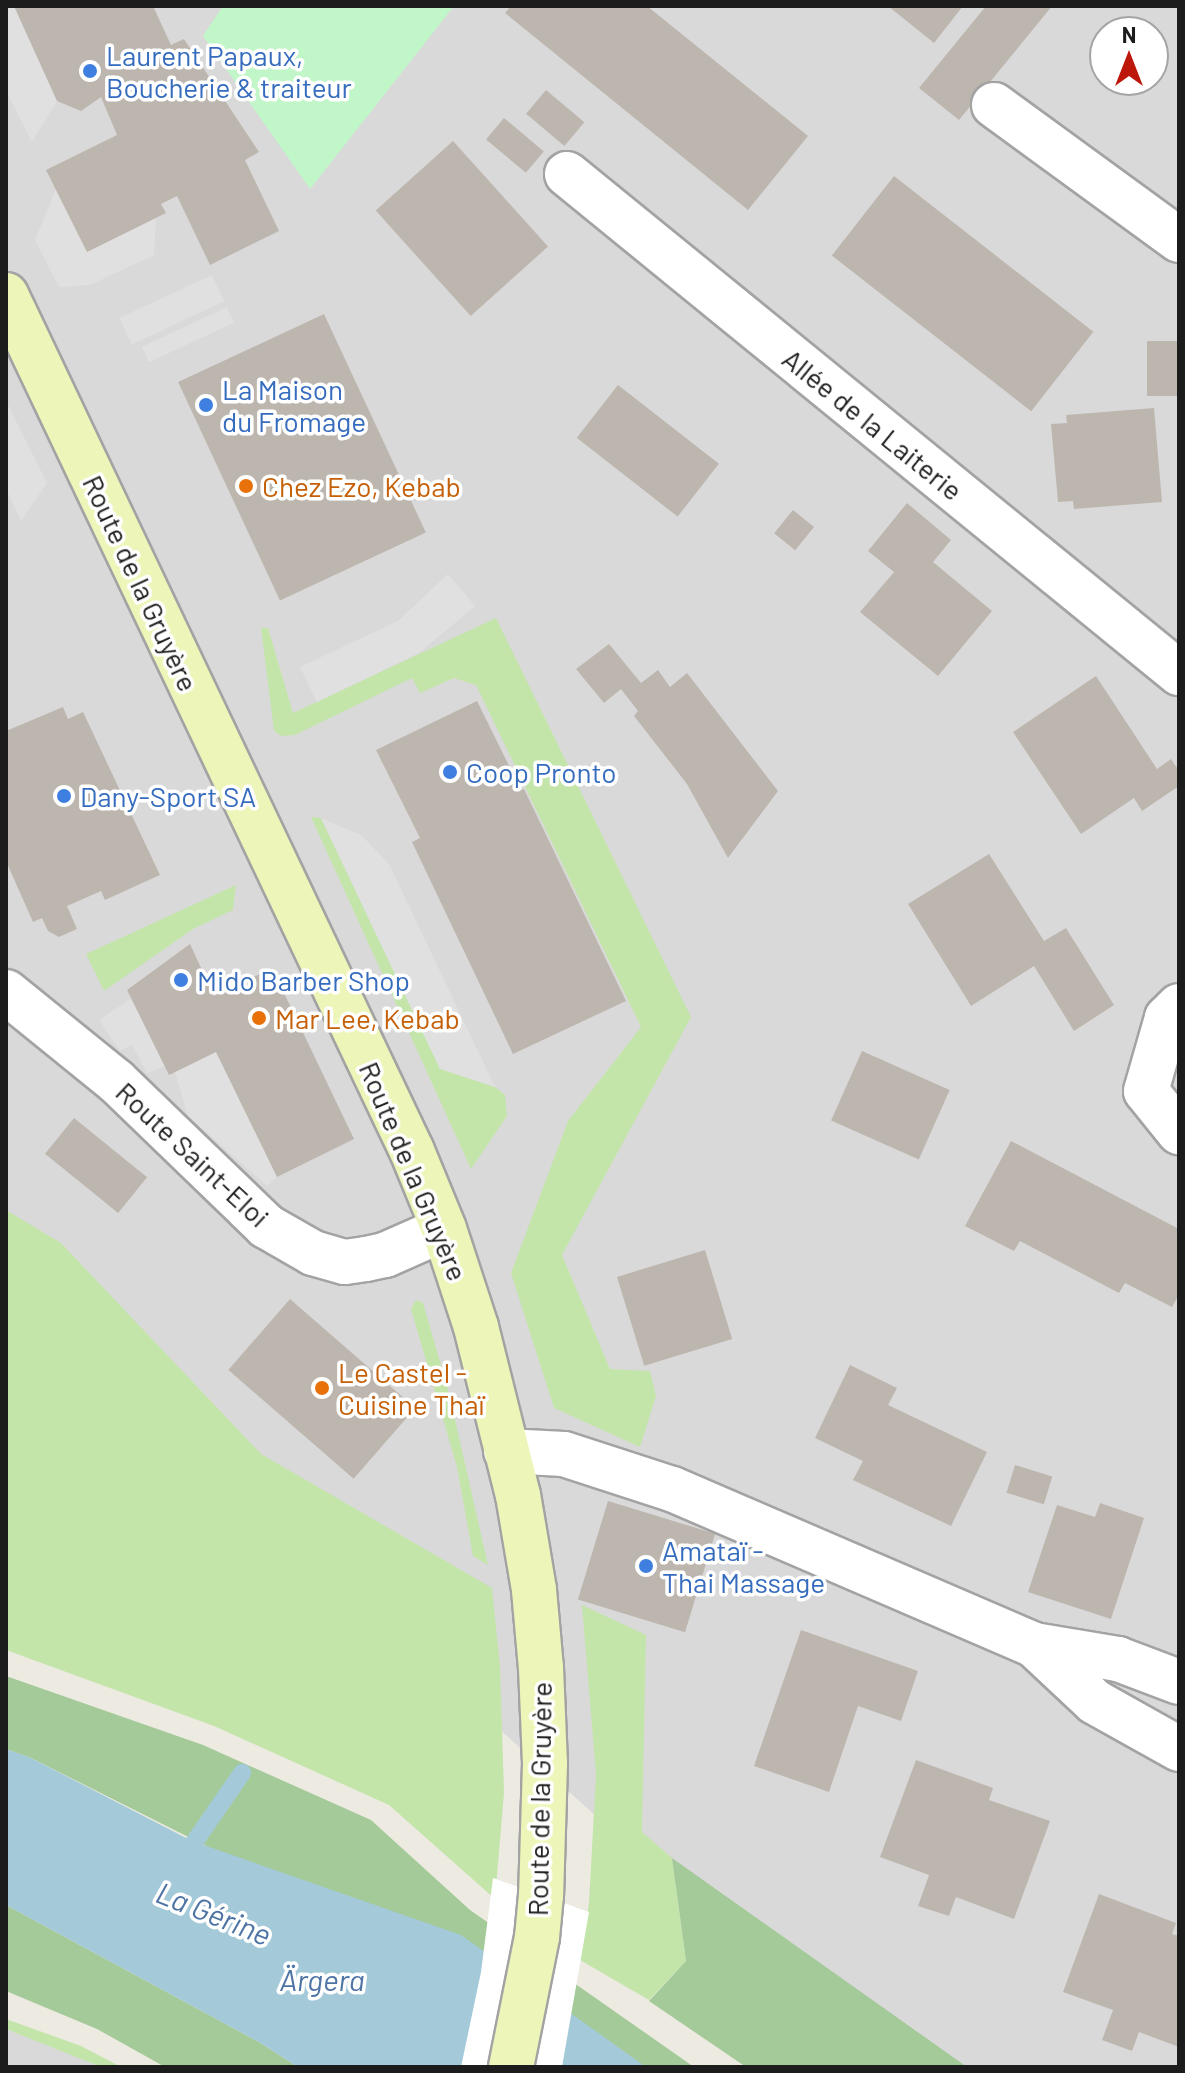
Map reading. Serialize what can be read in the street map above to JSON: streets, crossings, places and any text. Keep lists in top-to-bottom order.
{
  "streets": {
    "main road": ["Route de la Gruyère"],
    "street": ["Allée de la Laiterie", "Route Saint-Eloi"]
  },
  "crossings": [
    ["Route de la Gruyère", "Route Saint-Eloi"]
  ],
  "water": ["La Gérine", "Ärgera"],
  "places": [
    "Laurent Papaux, Boucherie & traiteur",
    "La Maison du Fromage",
    "Chez Ezo, Kebab",
    "Coop Pronto",
    "Dany-Sport SA",
    "Mido Barber Shop",
    "Mar Lee, Kebab",
    "Le Castel - Cuisine Thaï",
    "Amataï - Thai Massage"
  ],
  "north": "top"
}
